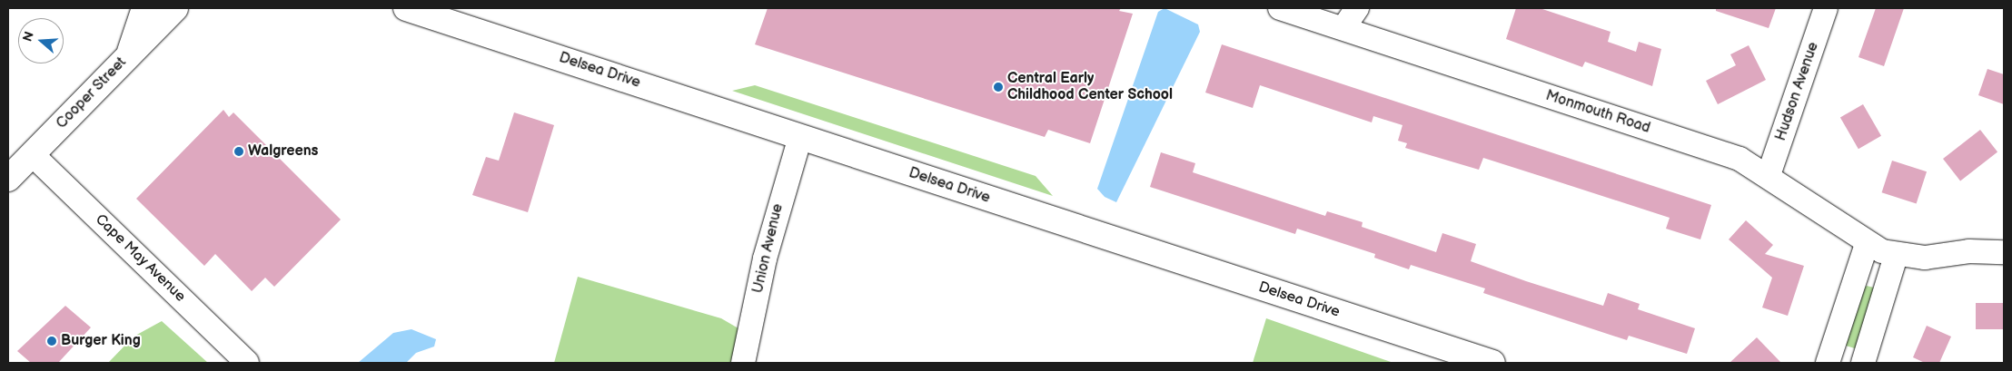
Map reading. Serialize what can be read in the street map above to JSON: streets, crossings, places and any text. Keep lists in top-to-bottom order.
{
  "streets": {
    "main road": ["Delsea Drive", "Cooper Street"],
    "street": [
      "Hudson Avenue",
      "Monmouth Road",
      "Union Avenue",
      "Cape May Avenue"
    ]
  },
  "crossings": [
    ["Delsea Drive", "Union Avenue"],
    ["Hudson Avenue", "Monmouth Road"],
    ["Cooper Street", "Cape May Avenue"]
  ],
  "places": ["Central Early Childhood Center School", "Walgreens", "Burger King"],
  "north": "left"
}
